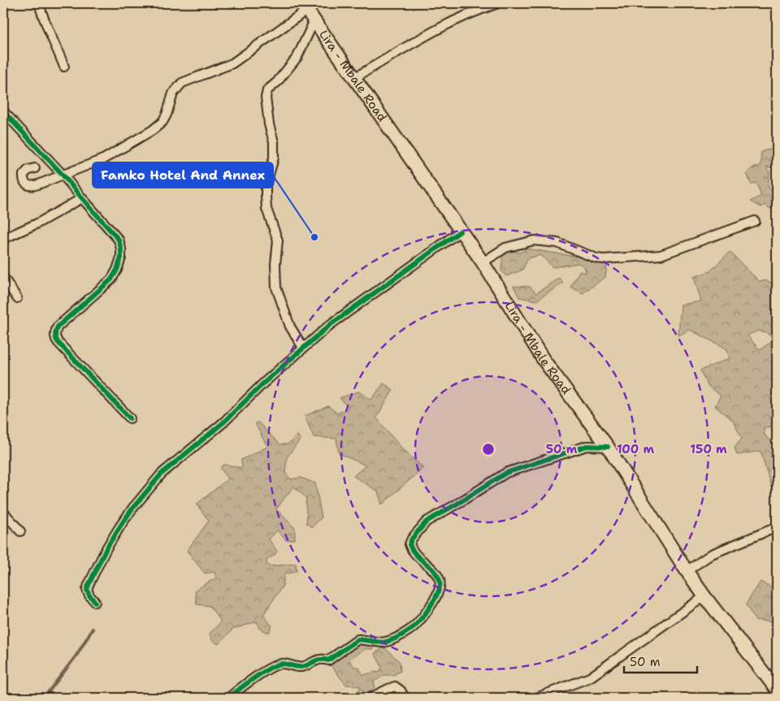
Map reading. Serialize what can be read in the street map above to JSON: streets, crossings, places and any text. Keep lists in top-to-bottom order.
{
  "streets": {
    "main road": ["Lira - Mbale Road"]
  },
  "places": ["Famko Hotel And Annex"],
  "scale_bar": "50 m",
  "rings": ["50 m", "100 m", "150 m"]
}
